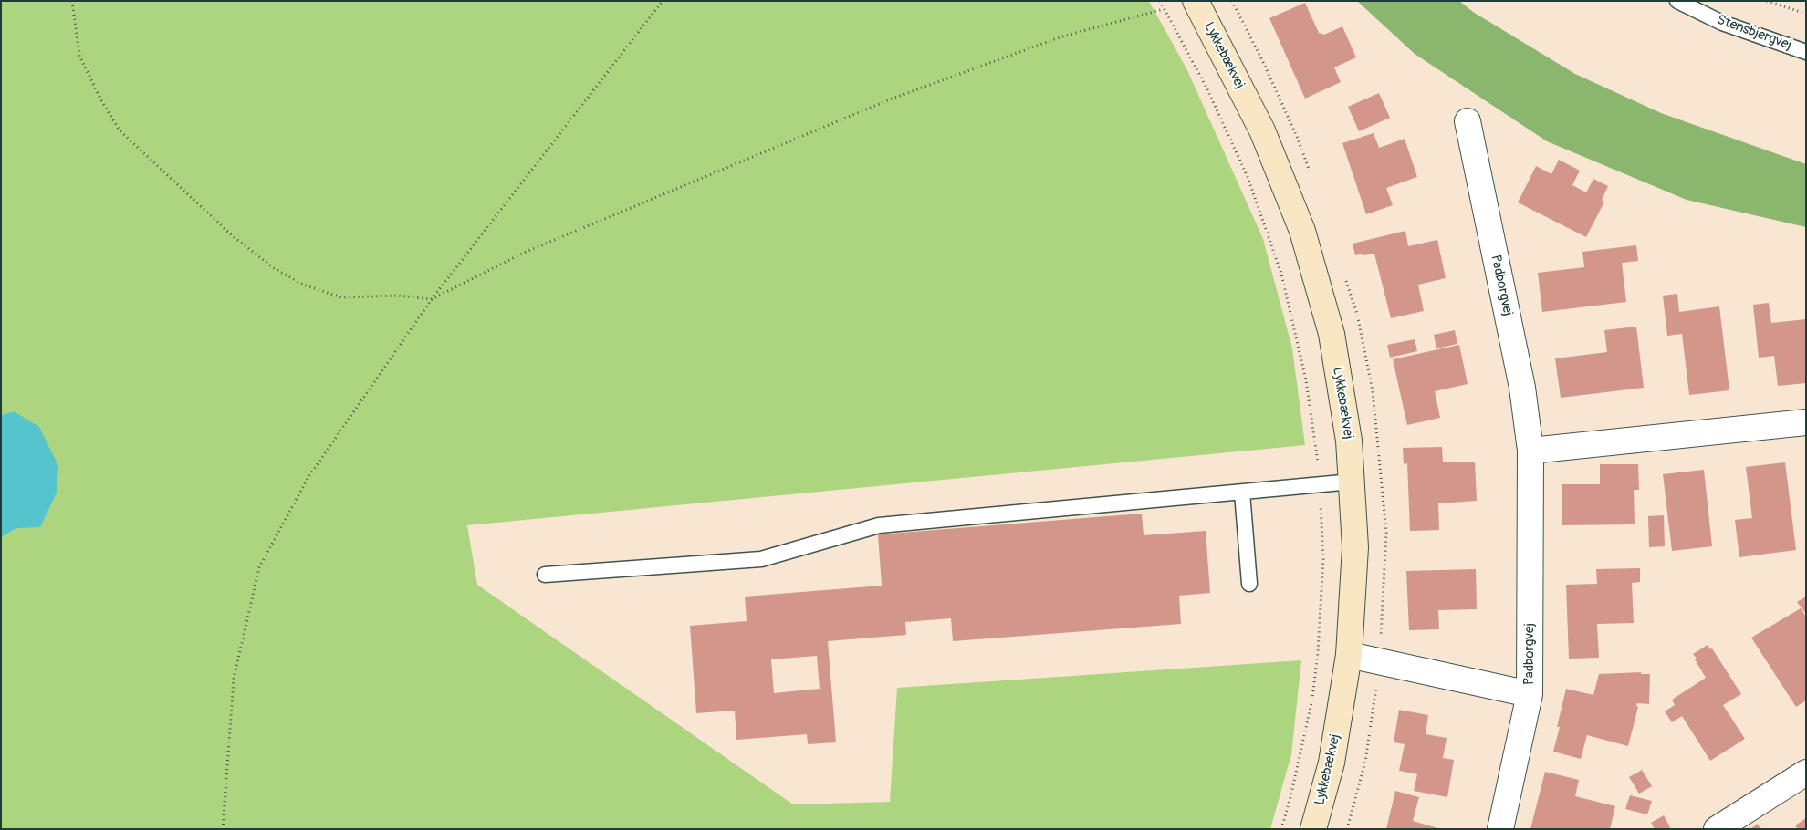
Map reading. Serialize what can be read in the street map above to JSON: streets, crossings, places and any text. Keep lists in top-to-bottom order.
{
  "streets": {
    "street": ["Lykkebækvej", "Padborgvej"],
    "lane": ["Stensbjergvej"]
  },
  "crossings": [
    ["Lykkebækvej", "Padborgvej"]
  ]
}
